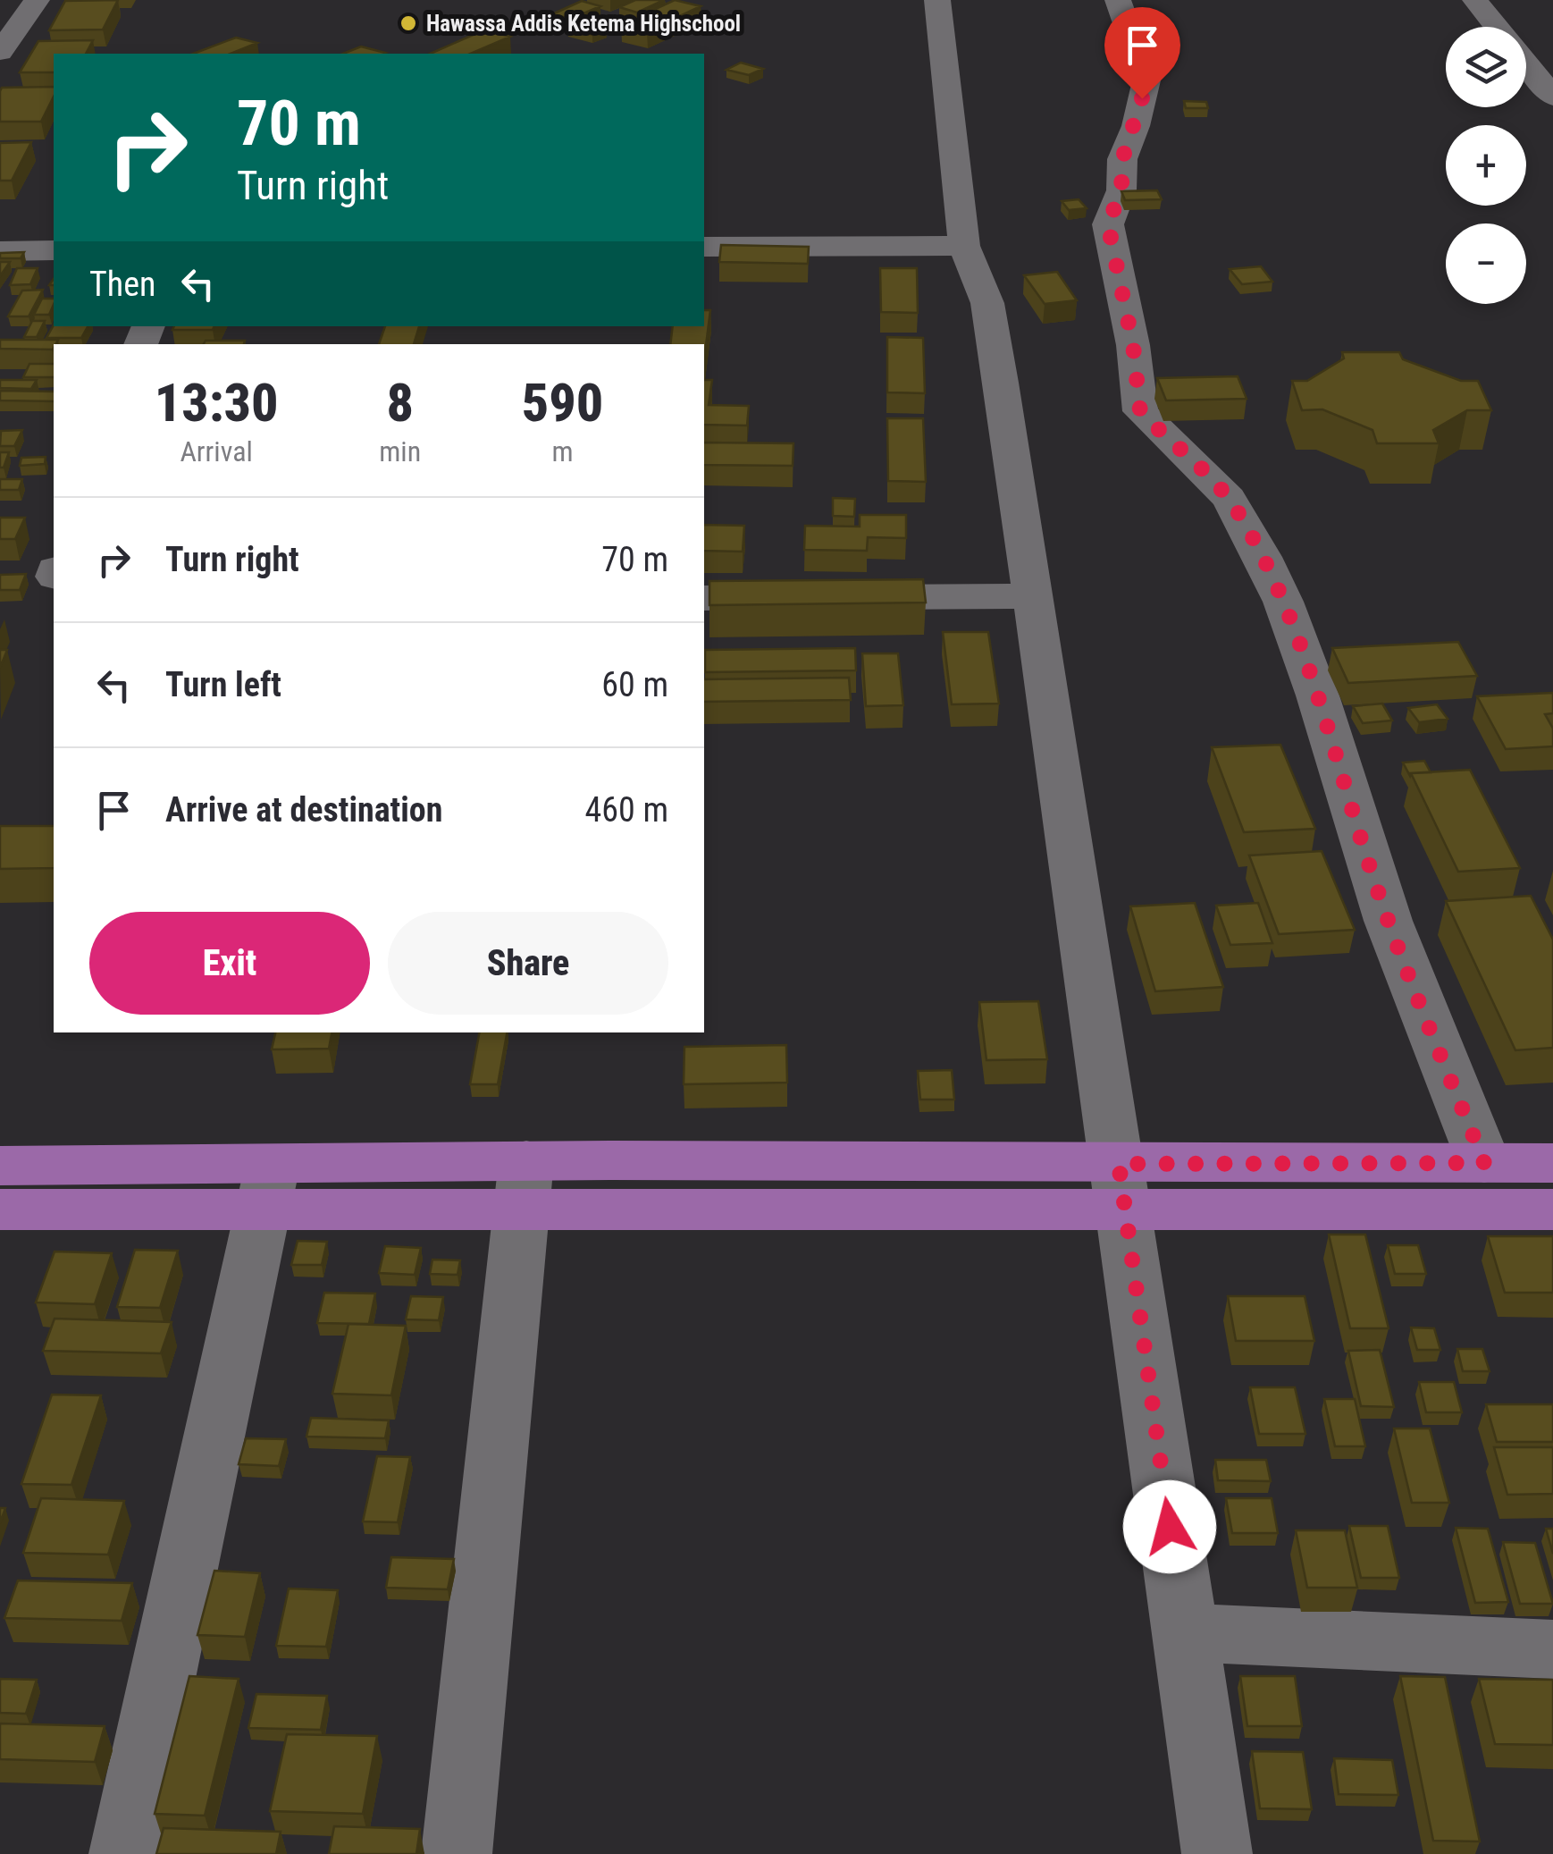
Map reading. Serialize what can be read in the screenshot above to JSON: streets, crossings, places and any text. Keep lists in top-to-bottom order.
{
  "places": ["Hawassa Addis Ketema Highschool"],
  "page": {
    "map_buttons": ["+", "−"],
    "turn": ["70 m", "Turn right"],
    "then": "Then",
    "eta": [
      "13:30",
      "Arrival",
      "8",
      "min",
      "590",
      "m"
    ],
    "list": [
      {
        "name": "Turn right",
        "value": "70 m"
      },
      {
        "name": "Turn left",
        "value": "60 m"
      },
      {
        "name": "Arrive at destination",
        "value": "460 m"
      }
    ],
    "buttons": ["Exit", "Share"]
  }
}
